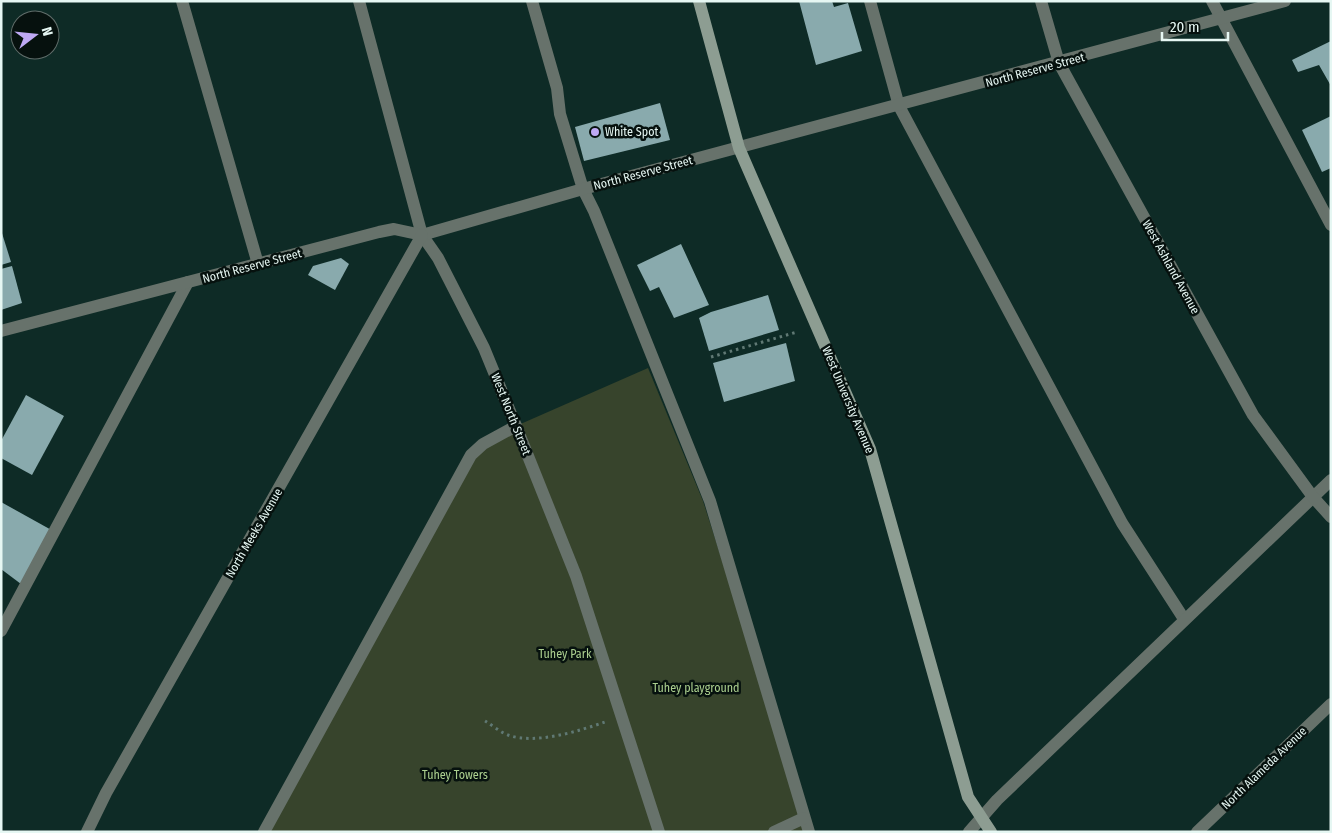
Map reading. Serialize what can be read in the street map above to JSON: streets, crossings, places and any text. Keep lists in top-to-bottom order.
{
  "streets": {
    "street": [
      "North Reserve Street",
      "West Ashland Avenue",
      "West University Avenue",
      "West North Street",
      "North Meeks Avenue",
      "North Alameda Avenue"
    ]
  },
  "crossings": [
    ["North Reserve Street", "West Ashland Avenue"],
    ["North Reserve Street", "West University Avenue"],
    ["North Reserve Street", "West North Street"],
    ["North Reserve Street", "North Meeks Avenue"],
    ["West North Street", "North Meeks Avenue"]
  ],
  "parks": ["Tuhey Park", "Tuhey playground", "Tuhey Towers"],
  "places": ["White Spot"],
  "scale_bar": "20 m",
  "north": "right"
}
